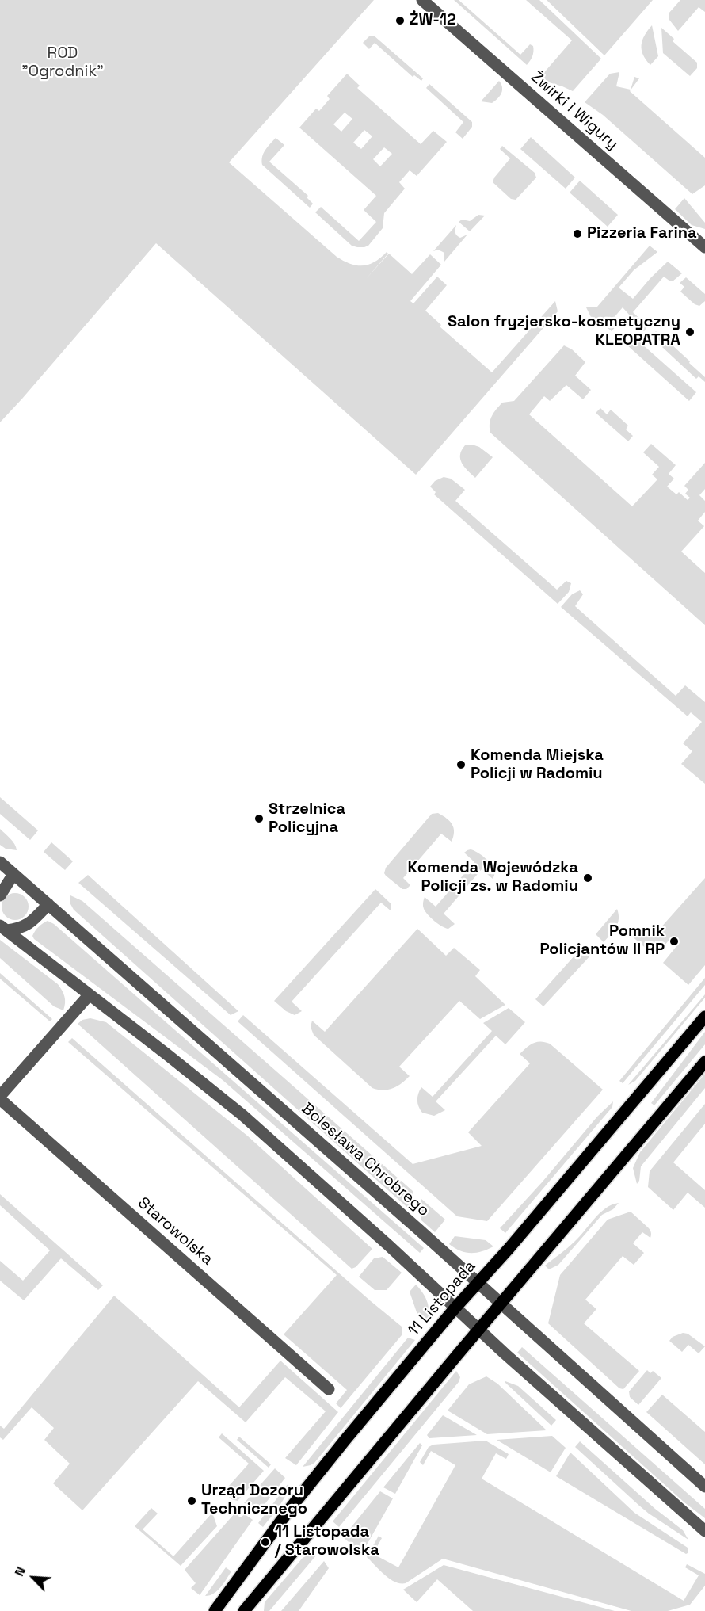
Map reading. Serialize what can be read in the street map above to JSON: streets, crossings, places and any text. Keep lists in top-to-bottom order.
{
  "streets": {
    "main road": ["11 Listopada"],
    "street": ["Żwirki i Wigury", "Bolesława Chrobrego", "Starowolska"]
  },
  "crossings": [
    ["Bolesława Chrobrego", "11 Listopada"]
  ],
  "parks": ["ROD \"Ogrodnik\""],
  "places": [
    "ŻW-12",
    "Pizzeria Farina",
    "Salon fryzjersko-kosmetyczny KLEOPATRA",
    "Komenda Miejska Policji w Radomiu",
    "Strzelnica Policyjna",
    "Komenda Wojewódzka Policji zs. w Radomiu",
    "Pomnik Policjantów II RP",
    "Urząd Dozoru Technicznego",
    "11 Listopada / Starowolska"
  ],
  "north": "top left"
}
